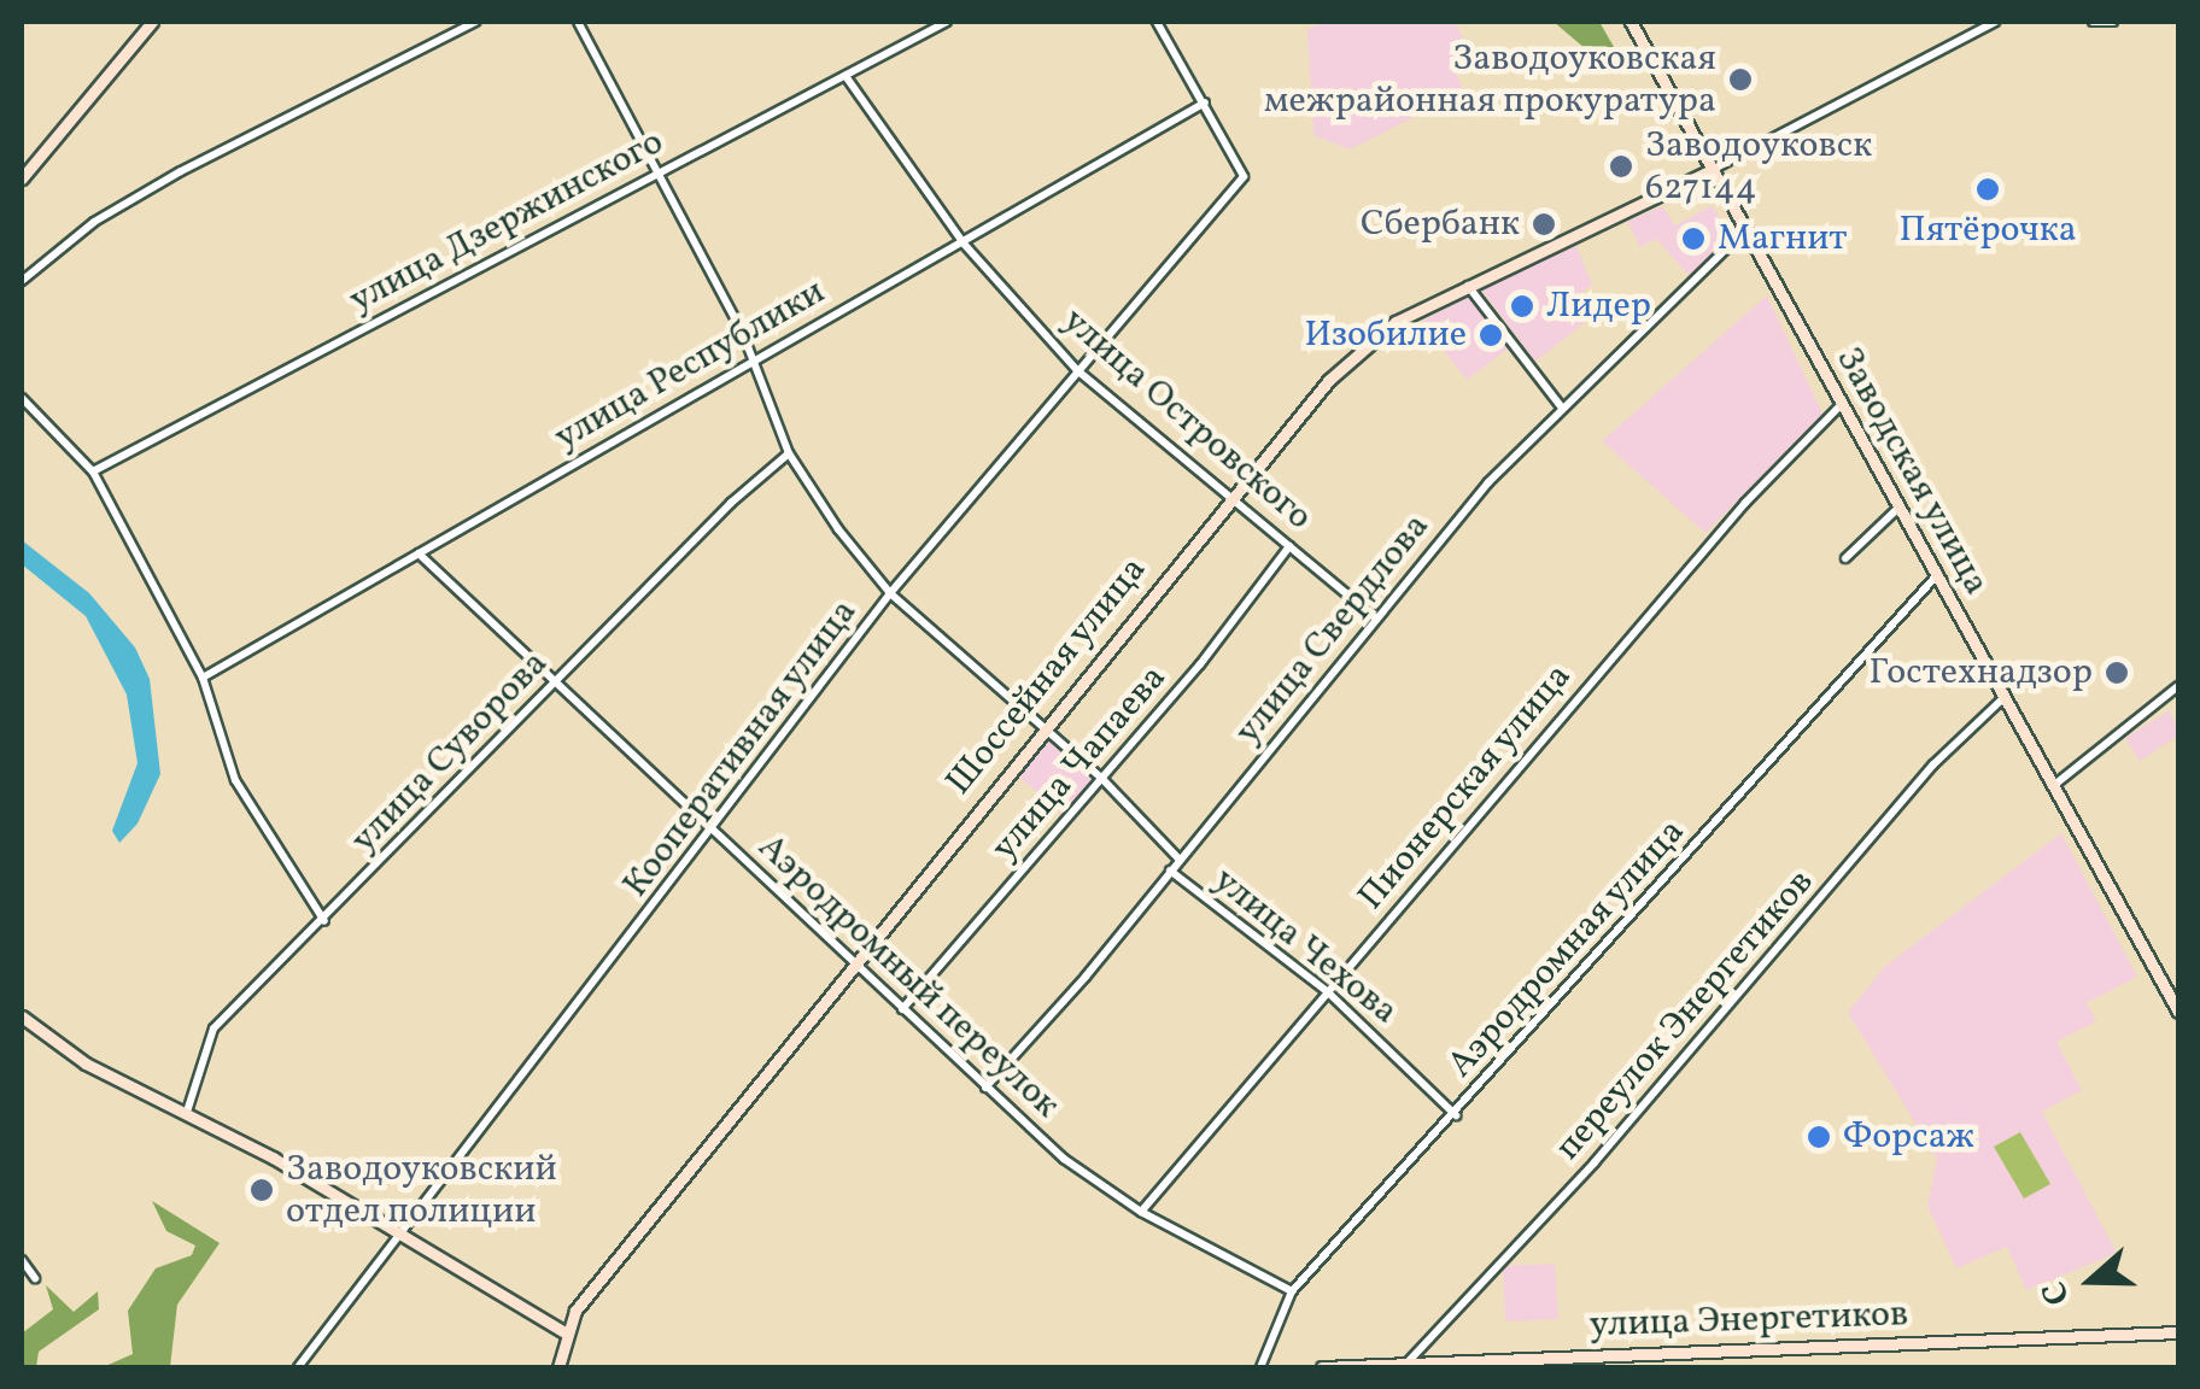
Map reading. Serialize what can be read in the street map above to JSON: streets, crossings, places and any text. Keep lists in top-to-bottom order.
{
  "streets": {
    "street": [
      "улица Дзержинского",
      "улица Республики",
      "улица Островского",
      "Заводская улица",
      "улица Свердлова",
      "Шоссейная улица",
      "Кооперативная улица",
      "улица Суворова",
      "улица Чапаева",
      "Пионерская улица",
      "улица Чехова",
      "Аэродромная улица",
      "Аэродромный переулок",
      "переулок Энергетиков",
      "улица Энергетиков"
    ]
  },
  "crossings": [
    ["улица Дзержинского", "улица Островского"],
    ["улица Республики", "улица Островского"],
    ["улица Республики", "Кооперативная улица"],
    ["улица Республики", "Аэродромный переулок"],
    ["улица Островского", "улица Свердлова"],
    ["улица Островского", "Шоссейная улица"],
    ["улица Островского", "Кооперативная улица"],
    ["улица Островского", "улица Чапаева"],
    ["Заводская улица", "улица Свердлова"],
    ["Заводская улица", "Шоссейная улица"],
    ["Заводская улица", "Пионерская улица"],
    ["Заводская улица", "Аэродромная улица"],
    ["Заводская улица", "переулок Энергетиков"],
    ["улица Свердлова", "улица Чехова"],
    ["улица Свердлова", "Аэродромный переулок"],
    ["Шоссейная улица", "Аэродромный переулок"],
    ["Кооперативная улица", "Аэродромный переулок"],
    ["улица Суворова", "Аэродромный переулок"],
    ["улица Чапаева", "Аэродромный переулок"],
    ["Пионерская улица", "улица Чехова"],
    ["Пионерская улица", "Аэродромный переулок"],
    ["улица Чехова", "Аэродромная улица"],
    ["Аэродромная улица", "Аэродромный переулок"],
    ["переулок Энергетиков", "улица Энергетиков"]
  ],
  "places": [
    "Заводоуковская межрайонная прокуратура",
    "Заводоуковск 627144",
    "Пятёрочка",
    "Сбербанк",
    "Магнит",
    "Лидер",
    "Изобилие",
    "Гостехнадзор",
    "Форсаж",
    "Заводоуковский отдел полиции"
  ],
  "north": "left"
}
